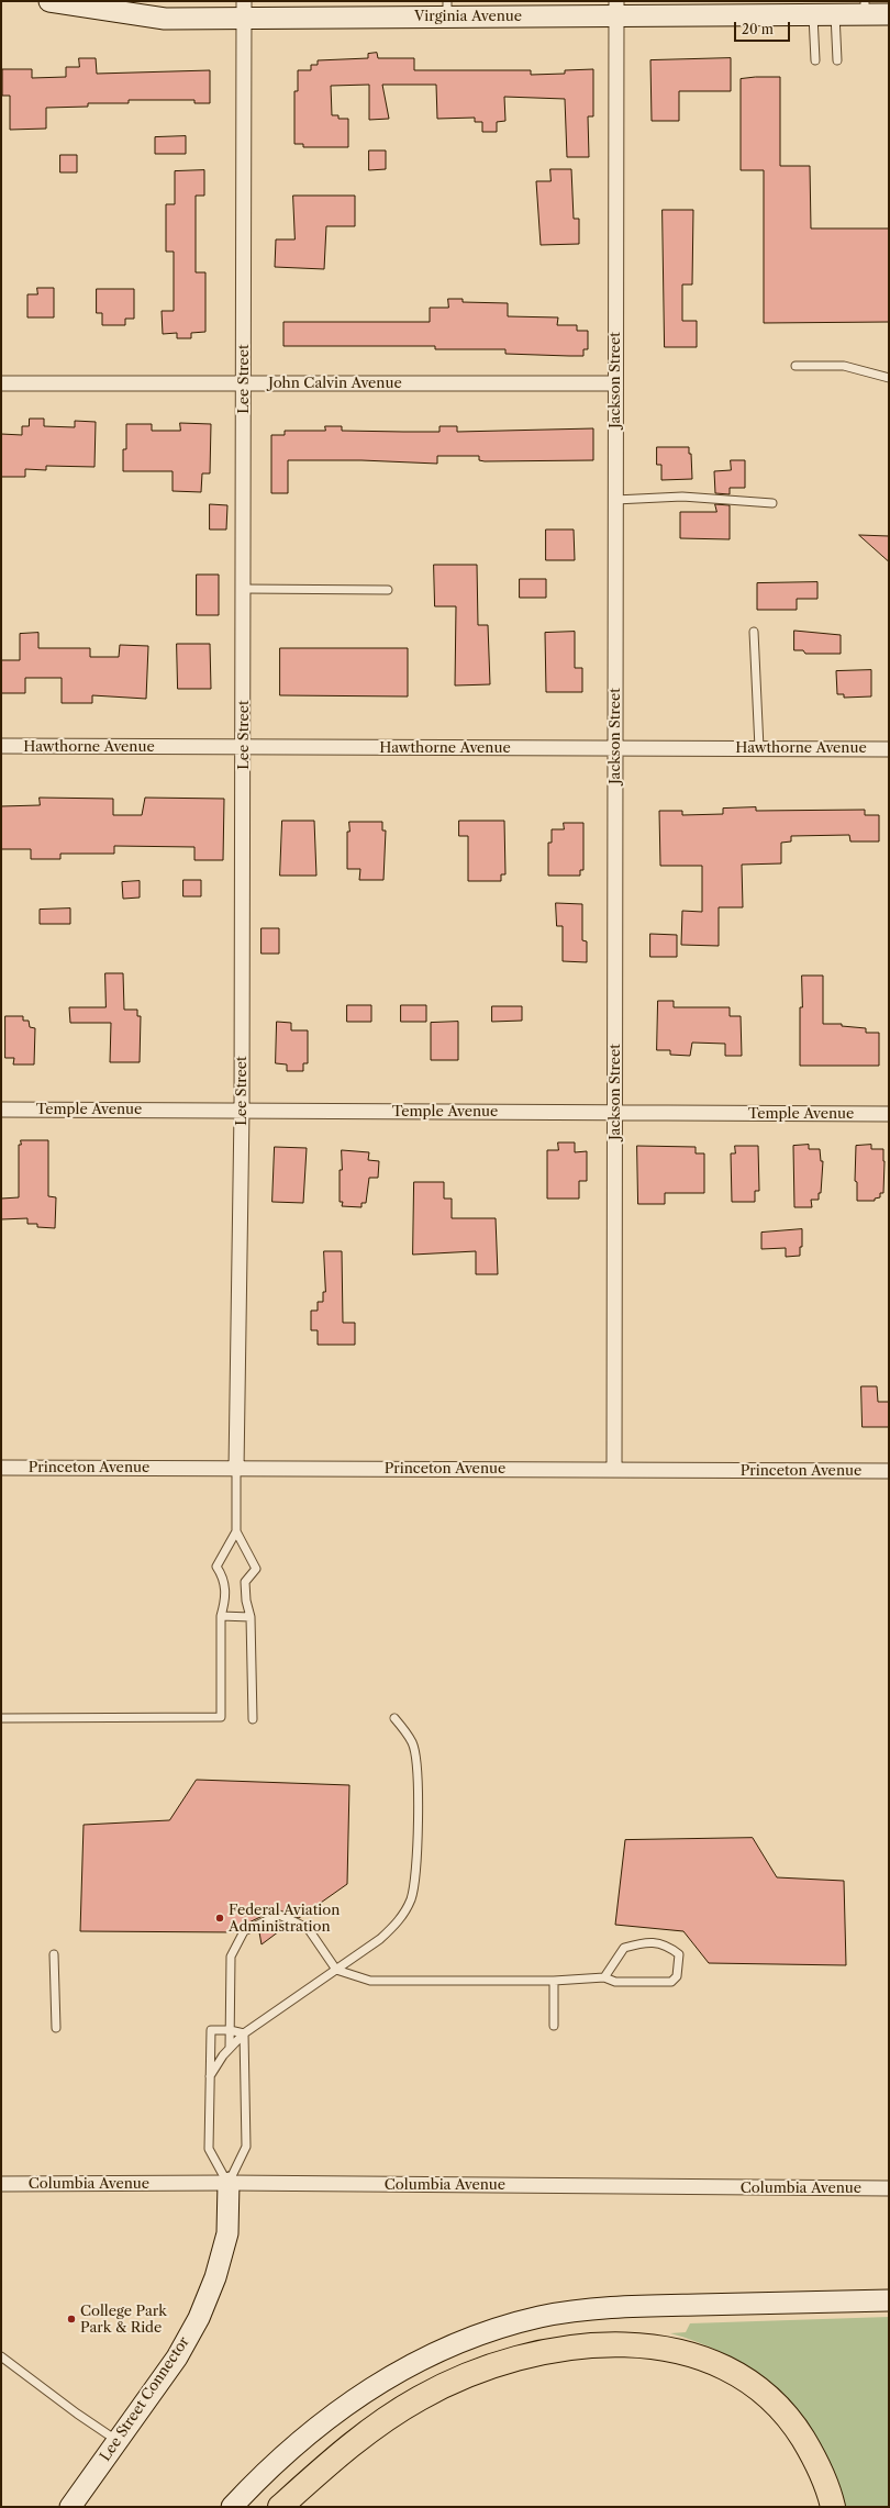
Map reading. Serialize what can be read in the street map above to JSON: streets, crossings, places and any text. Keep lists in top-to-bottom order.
{
  "streets": {
    "main road": ["Virginia Avenue", "Lee Street Connector"],
    "street": [
      "Lee Street",
      "Jackson Street",
      "John Calvin Avenue",
      "Hawthorne Avenue",
      "Temple Avenue",
      "Princeton Avenue",
      "Columbia Avenue"
    ]
  },
  "crossings": [
    ["Virginia Avenue", "Lee Street"],
    ["Virginia Avenue", "Jackson Street"],
    ["Lee Street", "John Calvin Avenue"],
    ["Lee Street", "Hawthorne Avenue"],
    ["Lee Street", "Temple Avenue"],
    ["Lee Street", "Princeton Avenue"],
    ["Jackson Street", "John Calvin Avenue"],
    ["Jackson Street", "Hawthorne Avenue"],
    ["Jackson Street", "Temple Avenue"],
    ["Jackson Street", "Princeton Avenue"],
    ["Columbia Avenue", "Lee Street Connector"]
  ],
  "places": ["Federal Aviation Administration", "College Park Park & Ride"],
  "scale_bar": "20 m"
}
